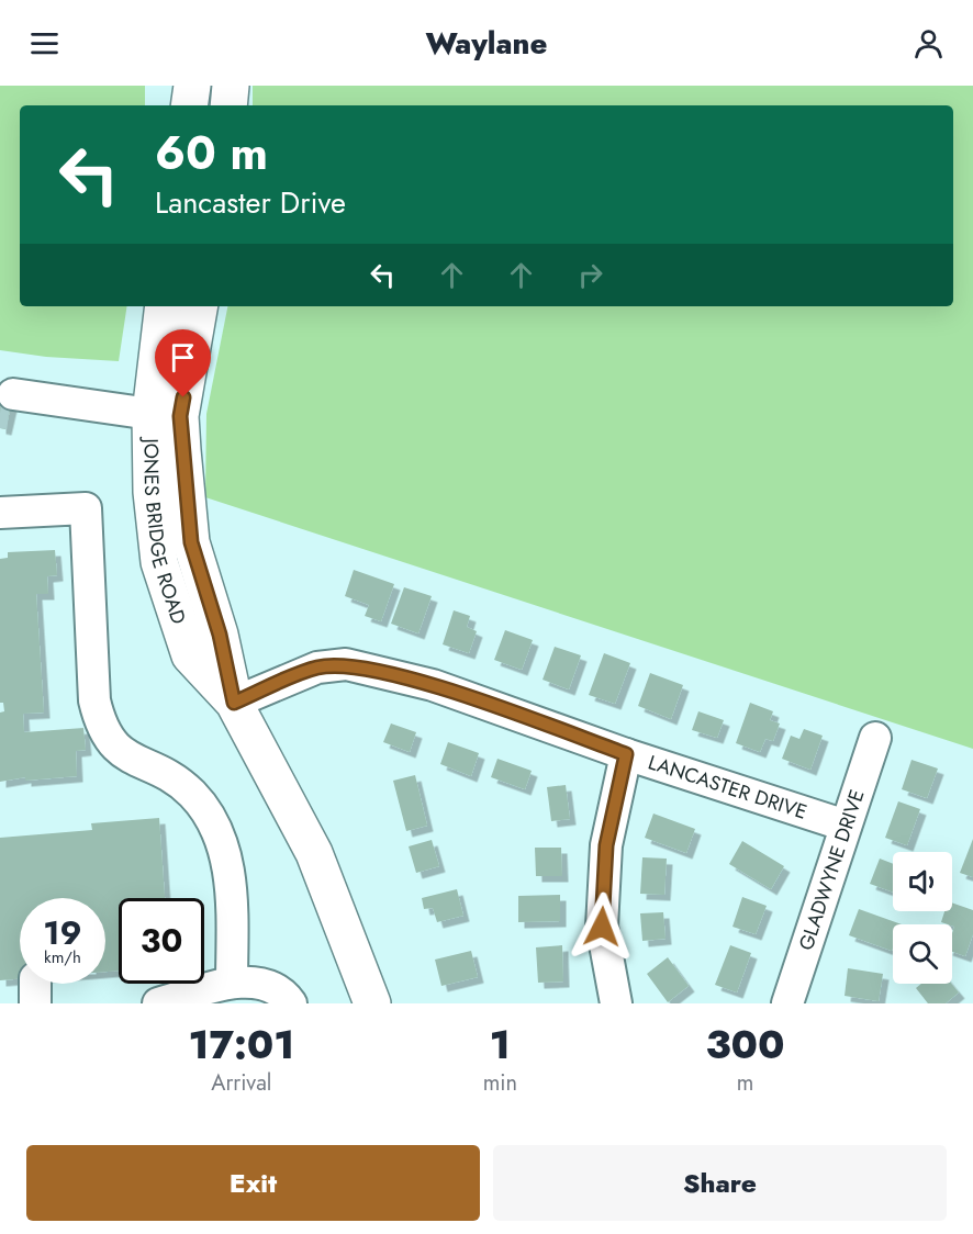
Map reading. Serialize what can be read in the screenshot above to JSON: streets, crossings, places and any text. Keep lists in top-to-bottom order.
{
  "streets": {
    "main road": ["JONES BRIDGE ROAD"],
    "street": ["LANCASTER DRIVE", "GLADWYNE DRIVE"]
  },
  "crossings": [
    ["JONES BRIDGE ROAD", "LANCASTER DRIVE"],
    ["LANCASTER DRIVE", "GLADWYNE DRIVE"]
  ],
  "page": {
    "header": "Waylane",
    "turn": ["60 m", "Lancaster Drive"],
    "speed": "19 km/h",
    "limit": "30",
    "eta": [
      "17:01",
      "Arrival",
      "1",
      "min",
      "300",
      "m"
    ],
    "buttons": ["Exit", "Share"]
  }
}
